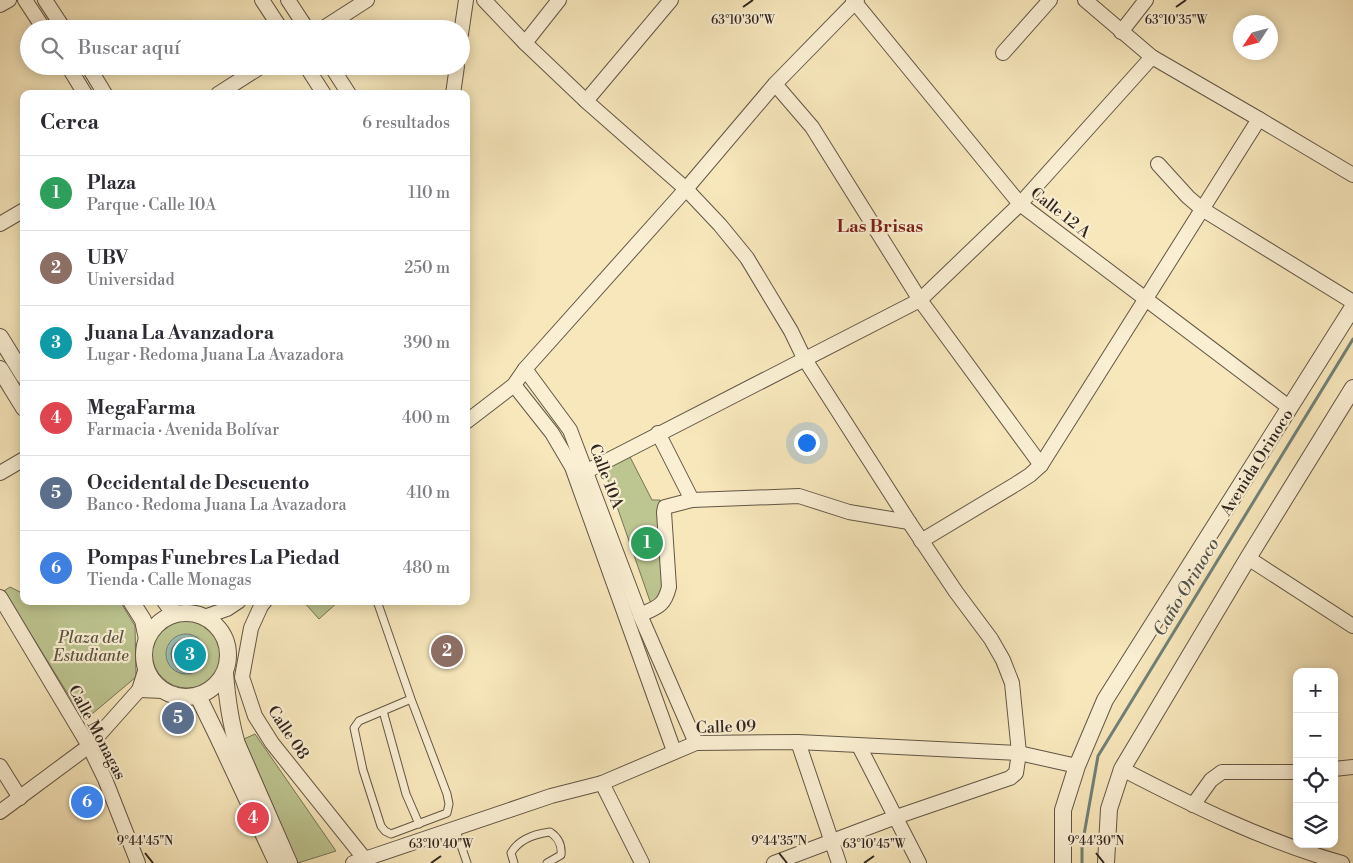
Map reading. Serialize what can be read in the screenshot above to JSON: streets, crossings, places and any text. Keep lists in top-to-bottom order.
{
  "streets": {
    "street": [
      "Calle 12 A",
      "Avenida Orinoco",
      "Calle 10A",
      "Calle 09",
      "Calle Monagas",
      "Calle 08"
    ]
  },
  "crossings": [
    ["Calle 12 A", "Avenida Orinoco"],
    ["Avenida Orinoco", "Calle 09"],
    ["Calle 10A", "Calle 09"],
    ["Calle 09", "Calle 08"]
  ],
  "districts": ["Las Brisas"],
  "water": ["Caño Orinoco"],
  "parks": ["Plaza del Estudiante"],
  "north": "bottom left",
  "page": {
    "search": "Buscar aquí",
    "heading": ["Cerca", "6 resultados"],
    "list": [
      {
        "mark": "1",
        "name": "Plaza",
        "note": "Parque · Calle 10A",
        "value": "110 m"
      },
      {
        "mark": "2",
        "name": "UBV",
        "note": "Universidad",
        "value": "250 m"
      },
      {
        "mark": "3",
        "name": "Juana La Avanzadora",
        "note": "Lugar · Redoma Juana La Avazadora",
        "value": "390 m"
      },
      {
        "mark": "4",
        "name": "MegaFarma",
        "note": "Farmacia · Avenida Bolívar",
        "value": "400 m"
      },
      {
        "mark": "5",
        "name": "Occidental de Descuento",
        "note": "Banco · Redoma Juana La Avazadora",
        "value": "410 m"
      },
      {
        "mark": "6",
        "name": "Pompas Funebres La Piedad",
        "note": "Tienda · Calle Monagas",
        "value": "480 m"
      }
    ],
    "pins": [
      "1",
      "2",
      "3",
      "5",
      "6",
      "4"
    ],
    "map_buttons": ["+", "−"]
  },
  "coordinates": [
    "63°10'35\"W",
    "63°10'30\"W",
    "9°44'45\"N",
    "9°44'35\"N",
    "9°44'30\"N",
    "63°10'40\"W",
    "63°10'45\"W"
  ]
}
